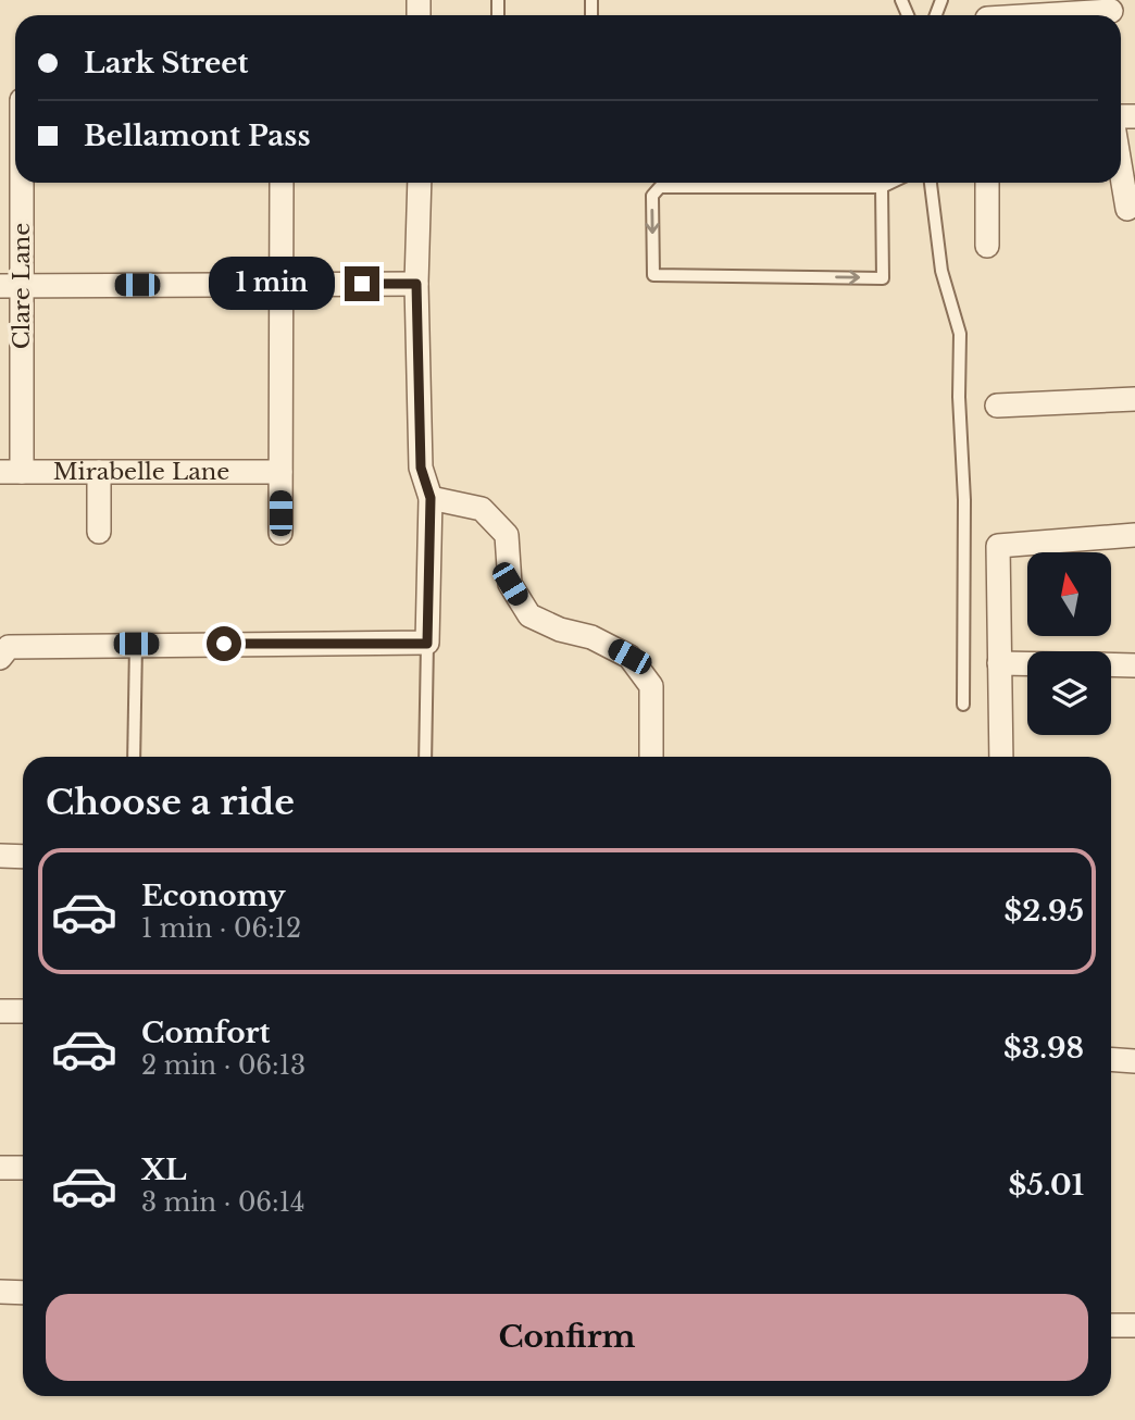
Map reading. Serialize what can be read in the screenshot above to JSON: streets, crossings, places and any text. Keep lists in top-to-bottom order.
{
  "streets": {
    "street": ["Clare Lane", "Mirabelle Lane"]
  },
  "crossings": [
    ["Clare Lane", "Mirabelle Lane"]
  ],
  "north": "top",
  "page": {
    "banner": ["Lark Street", "Bellamont Pass"],
    "bubble": "1 min",
    "heading": "Choose a ride",
    "list": [
      {
        "name": "Economy",
        "note": "1 min · 06:12",
        "value": "$2.95"
      },
      {
        "name": "Comfort",
        "note": "2 min · 06:13",
        "value": "$3.98"
      },
      {
        "name": "XL",
        "note": "3 min · 06:14",
        "value": "$5.01"
      }
    ],
    "buttons": "Confirm"
  }
}
